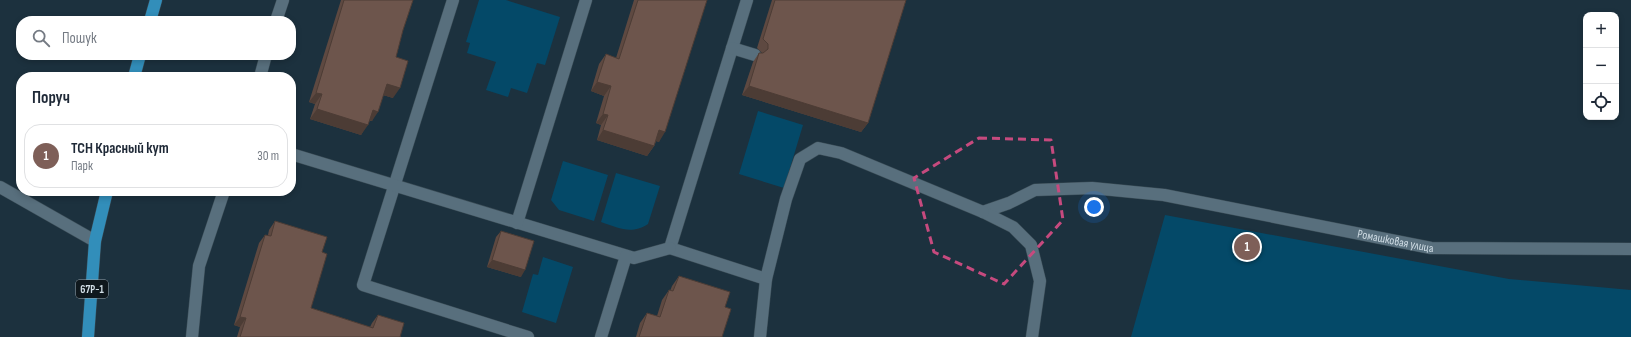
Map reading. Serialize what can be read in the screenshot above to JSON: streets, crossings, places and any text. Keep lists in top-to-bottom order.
{
  "streets": {
    "main road": ["67Р-1"],
    "street": ["Ромашковая улица"]
  },
  "page": {
    "map_buttons": ["+", "−"],
    "search": "Пошук",
    "heading": "Поруч",
    "list": [
      {
        "mark": "1",
        "name": "ТСН Красный кут",
        "note": "Парк",
        "value": "30 m"
      }
    ],
    "pins": "1"
  }
}
